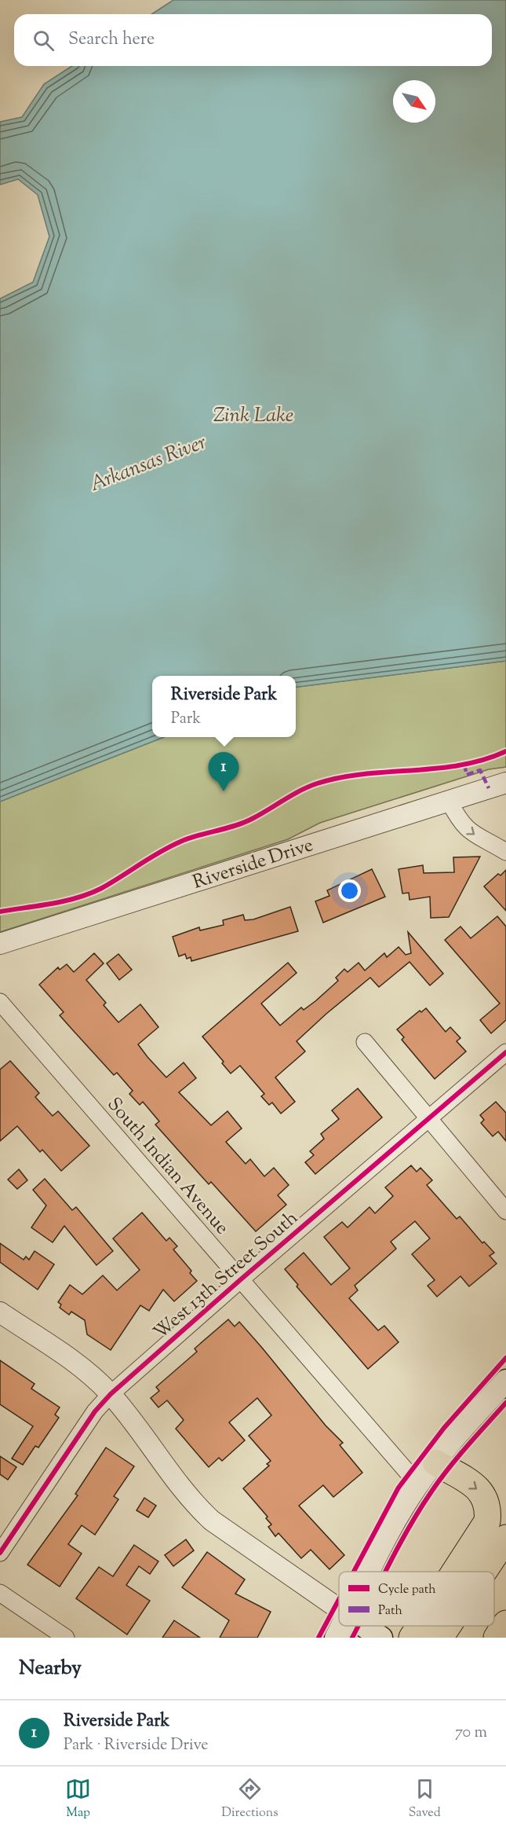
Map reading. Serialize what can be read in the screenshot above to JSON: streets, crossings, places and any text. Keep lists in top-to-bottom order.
{
  "streets": {
    "street": ["Riverside Drive", "South Indian Avenue", "West 13th Street South"]
  },
  "crossings": [
    ["South Indian Avenue", "West 13th Street South"]
  ],
  "water": ["Zink Lake", "Arkansas River"],
  "legend": ["Cycle path", "Path"],
  "north": "bottom right",
  "page": {
    "search": "Search here",
    "popup": ["Riverside Park", "Park"],
    "pins": "1",
    "heading": "Nearby",
    "list": [
      {
        "mark": "1",
        "name": "Riverside Park",
        "note": "Park · Riverside Drive",
        "value": "70 m"
      }
    ],
    "nav": ["Map", "Directions", "Saved"]
  }
}
